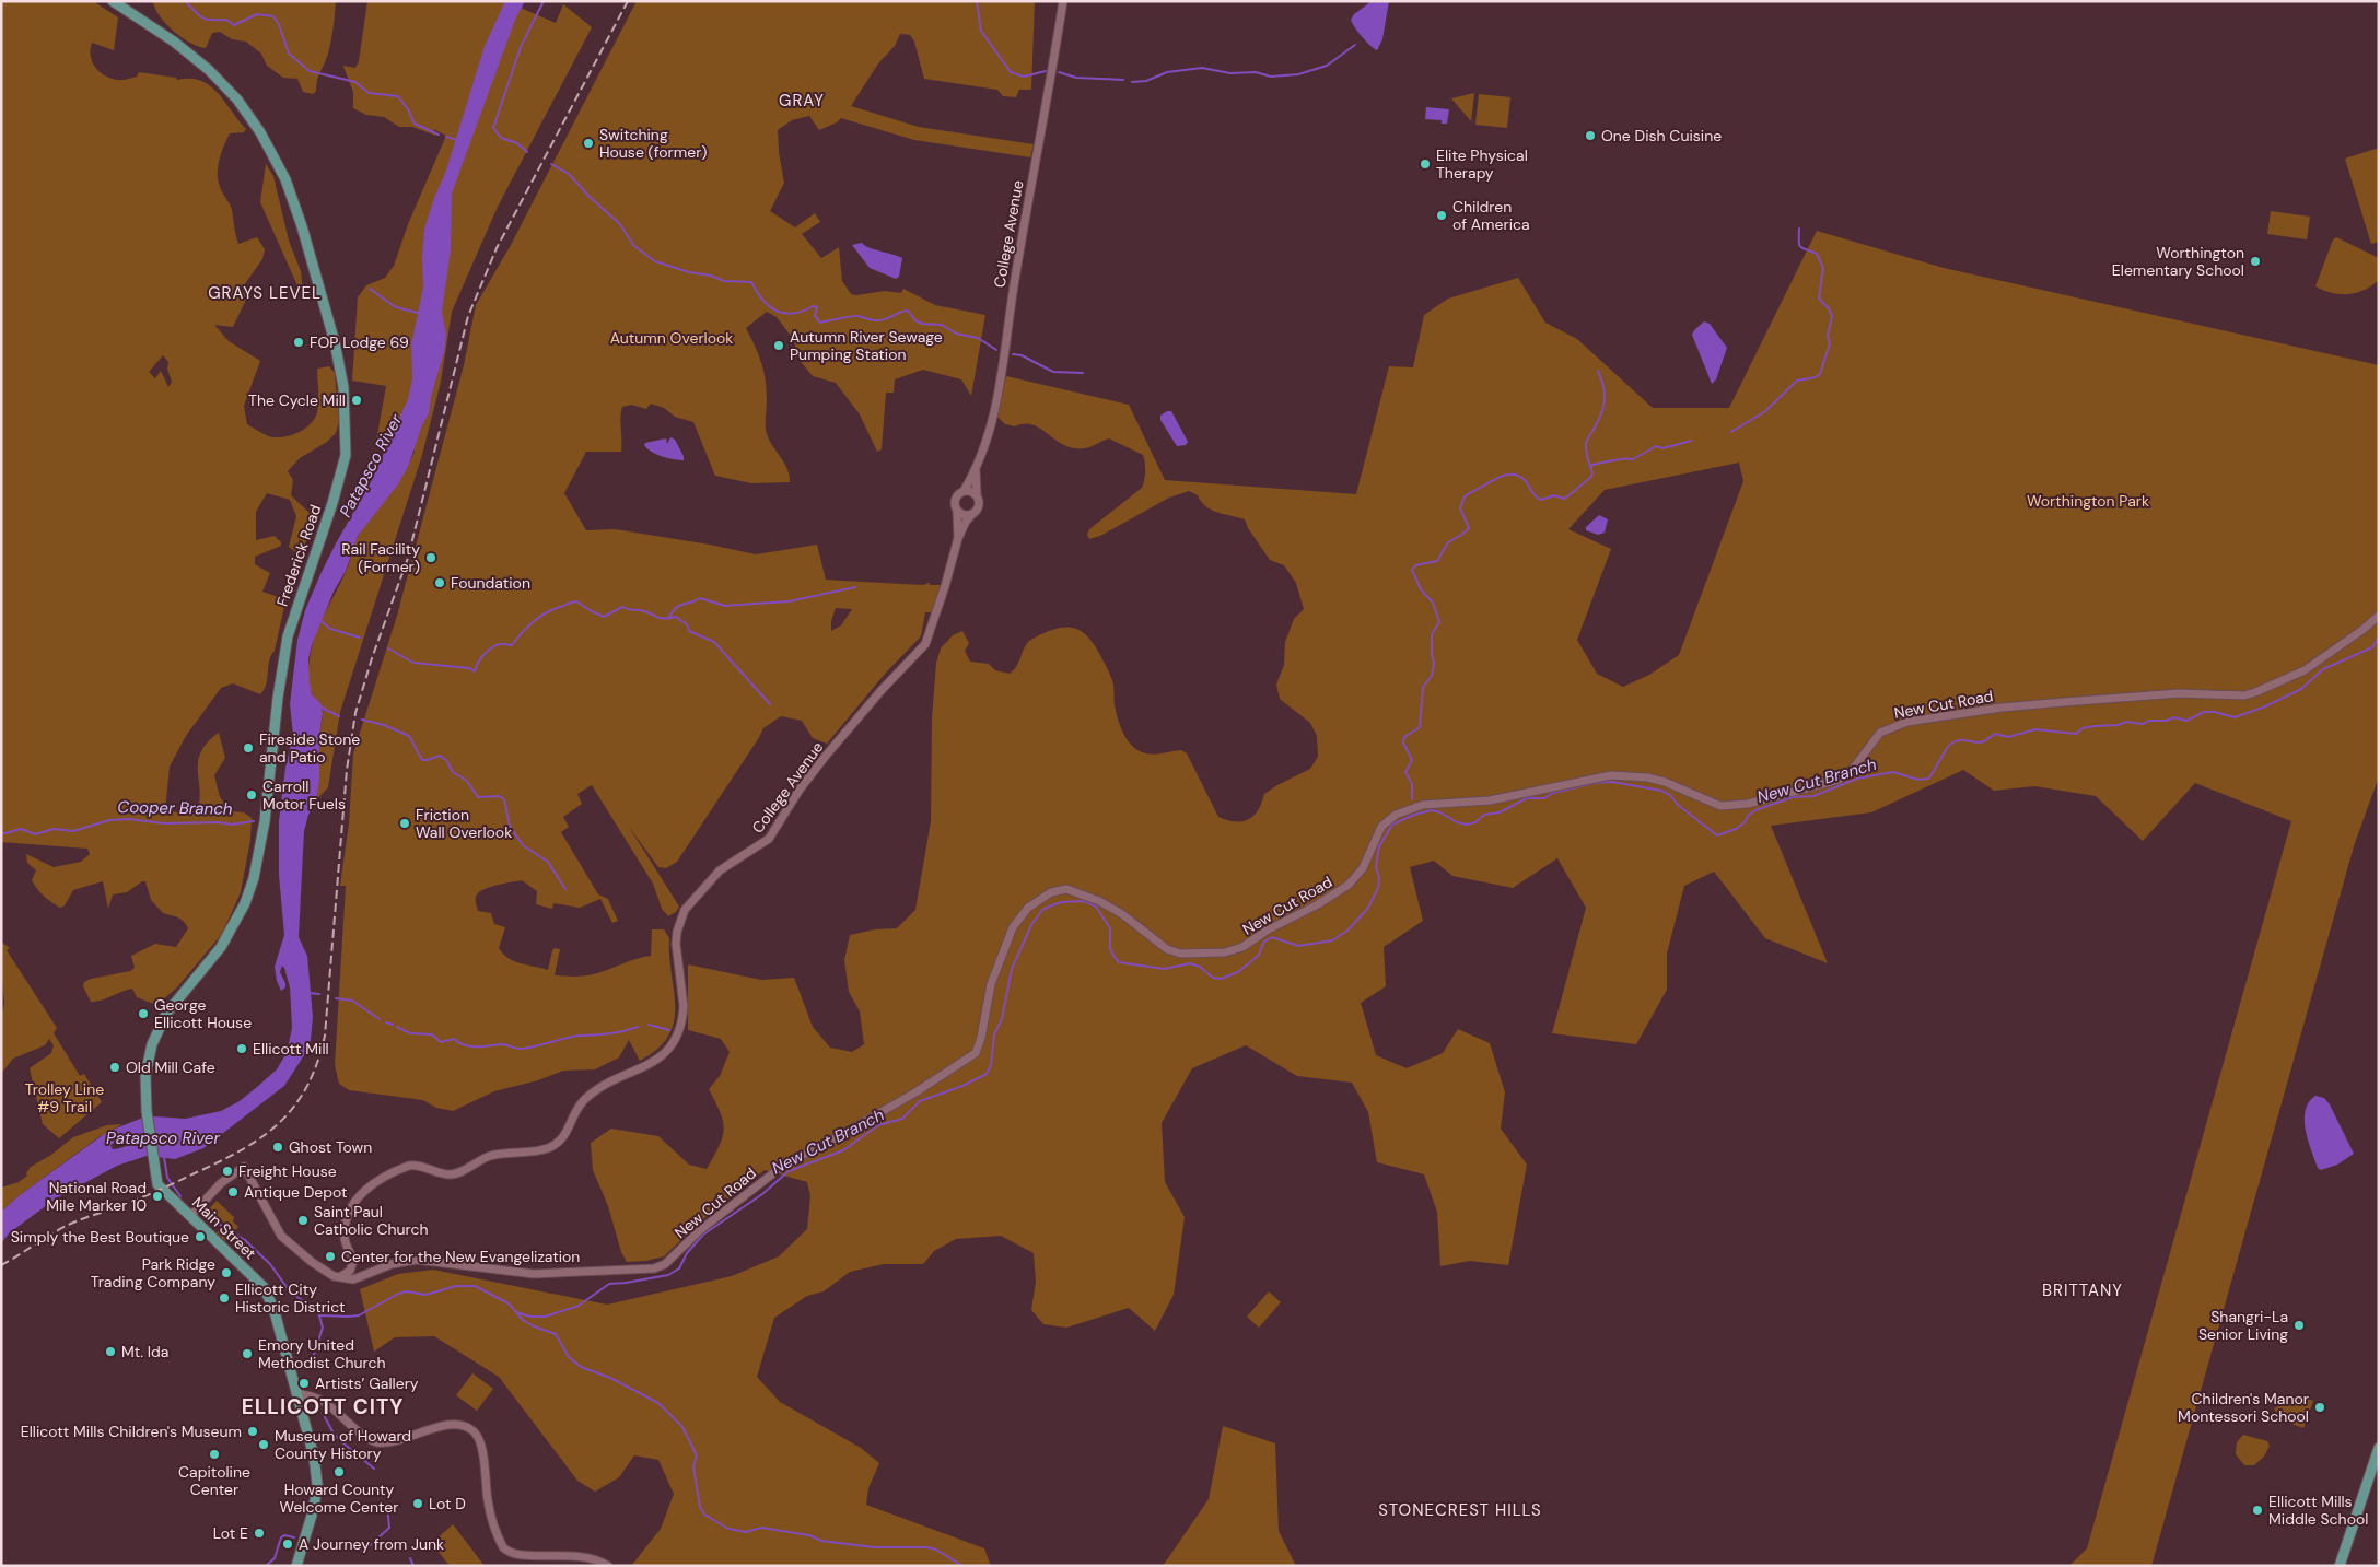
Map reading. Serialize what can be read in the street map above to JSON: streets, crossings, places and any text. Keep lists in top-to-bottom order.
{
  "streets": {
    "main road": ["Frederick Road", "Main Street"],
    "street": ["College Avenue", "New Cut Road"]
  },
  "crossings": [
    ["College Avenue", "New Cut Road"],
    ["Frederick Road", "Main Street"]
  ],
  "districts": [
    "GRAY",
    "GRAYS LEVEL",
    "BRITTANY",
    "ELLICOTT CITY",
    "STONECREST HILLS"
  ],
  "water": ["Patapsco River", "New Cut Branch", "Cooper Branch"],
  "parks": ["Autumn Overlook", "Worthington Park", "Trolley Line #9 Trail"],
  "places": [
    "One Dish Cuisine",
    "Switching House (former)",
    "Elite Physical Therapy",
    "Children of America",
    "Worthington Elementary School",
    "FOP Lodge 69",
    "Autumn River Sewage Pumping Station",
    "The Cycle Mill",
    "Rail Facility (Former)",
    "Foundation",
    "Fireside Stone and Patio",
    "Carroll Motor Fuels",
    "Friction Wall Overlook",
    "George Ellicott House",
    "Ellicott Mill",
    "Old Mill Cafe",
    "Ghost Town",
    "Freight House",
    "Antique Depot",
    "National Road Mile Marker 10",
    "Saint Paul Catholic Church",
    "Simply the Best Boutique",
    "Center for the New Evangelization",
    "Park Ridge Trading Company",
    "Ellicott City Historic District",
    "Shangri-La Senior Living",
    "Mt. Ida",
    "Emory United Methodist Church",
    "Artists’ Gallery",
    "Children's Manor Montessori School",
    "Ellicott Mills Children's Museum",
    "Museum of Howard County History",
    "Capitoline Center",
    "Howard County Welcome Center",
    "Lot D",
    "Ellicott Mills Middle School",
    "Lot E",
    "A Journey from Junk"
  ]
}
